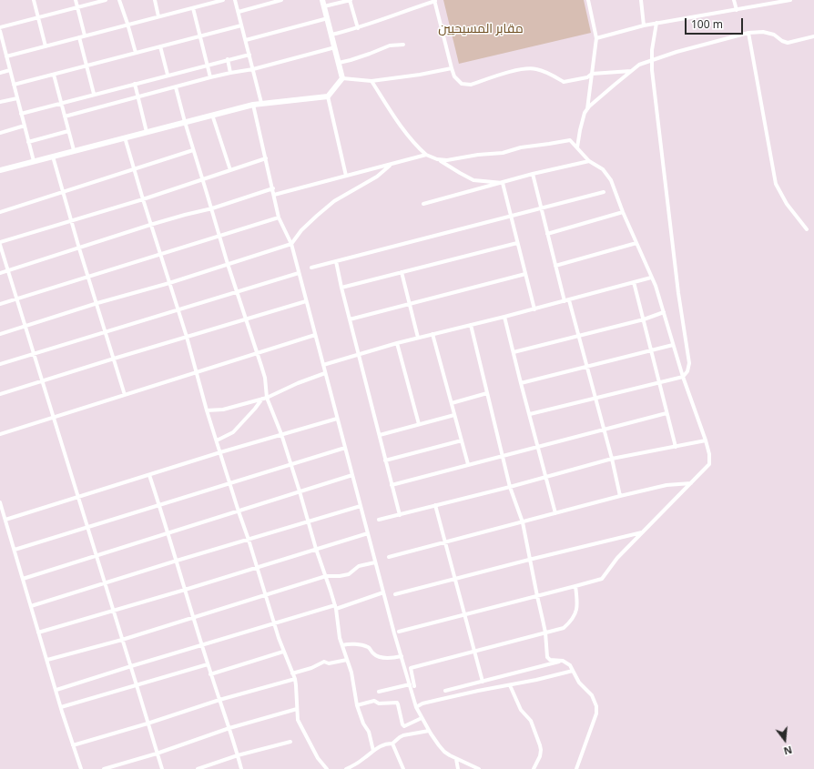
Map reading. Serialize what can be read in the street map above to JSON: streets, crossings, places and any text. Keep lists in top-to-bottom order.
{
  "parks": ["مقابر المسيحيين"],
  "scale_bar": "100 m",
  "north": "bottom"
}
